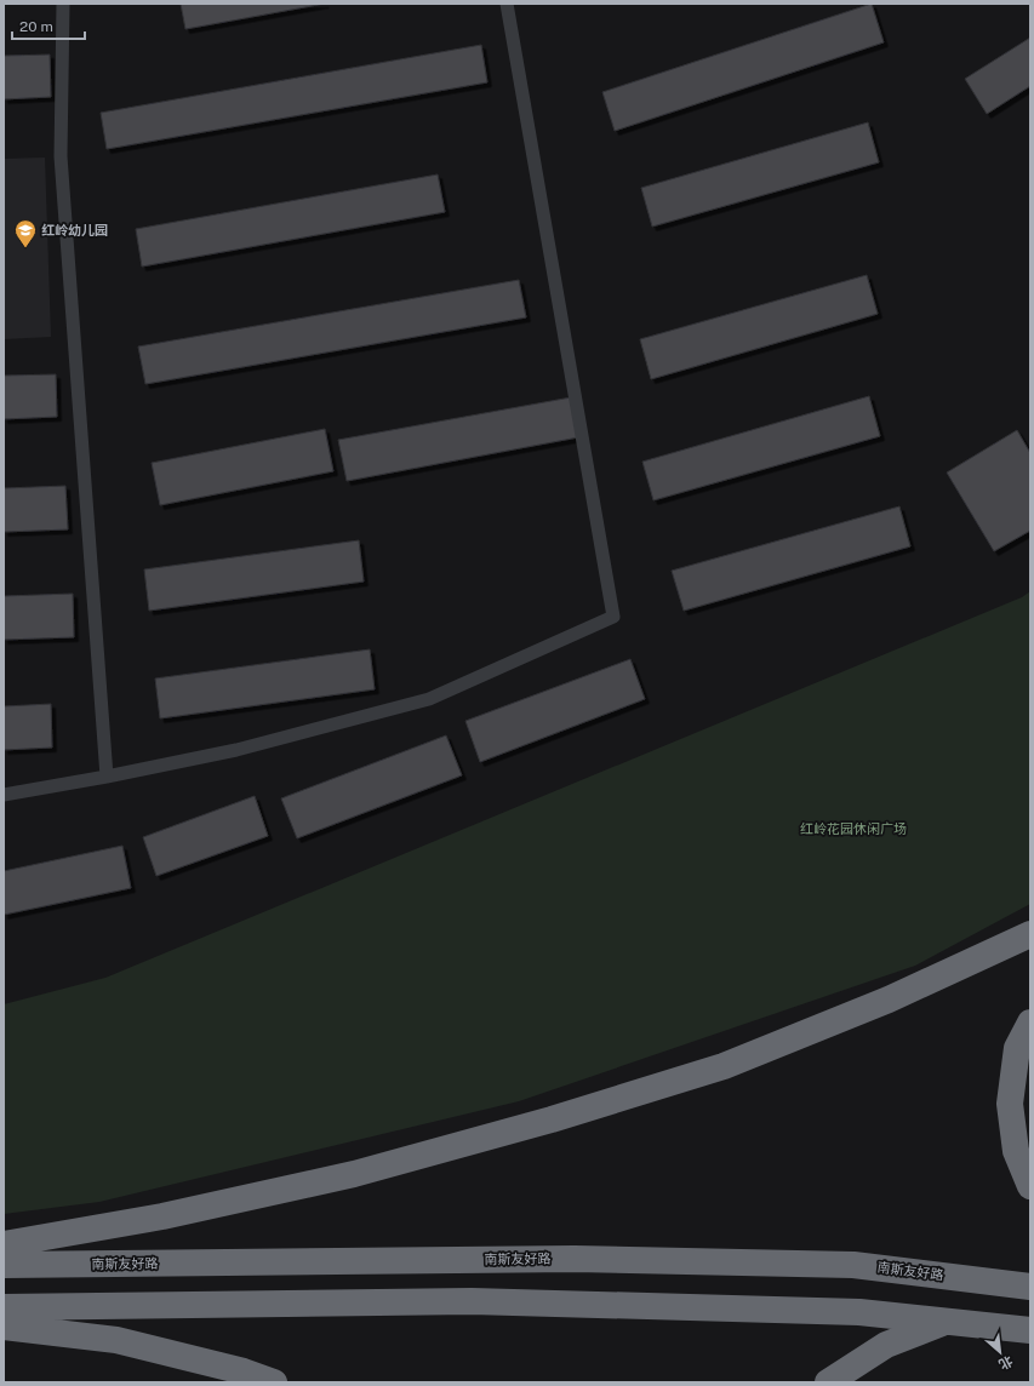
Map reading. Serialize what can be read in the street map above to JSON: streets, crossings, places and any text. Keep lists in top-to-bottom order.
{
  "streets": {
    "highway": ["南斯友好路"]
  },
  "parks": ["红岭花园休闲广场"],
  "places": {
    "school or university": ["红岭幼儿园"]
  },
  "scale_bar": "20 m",
  "north": "bottom right"
}
